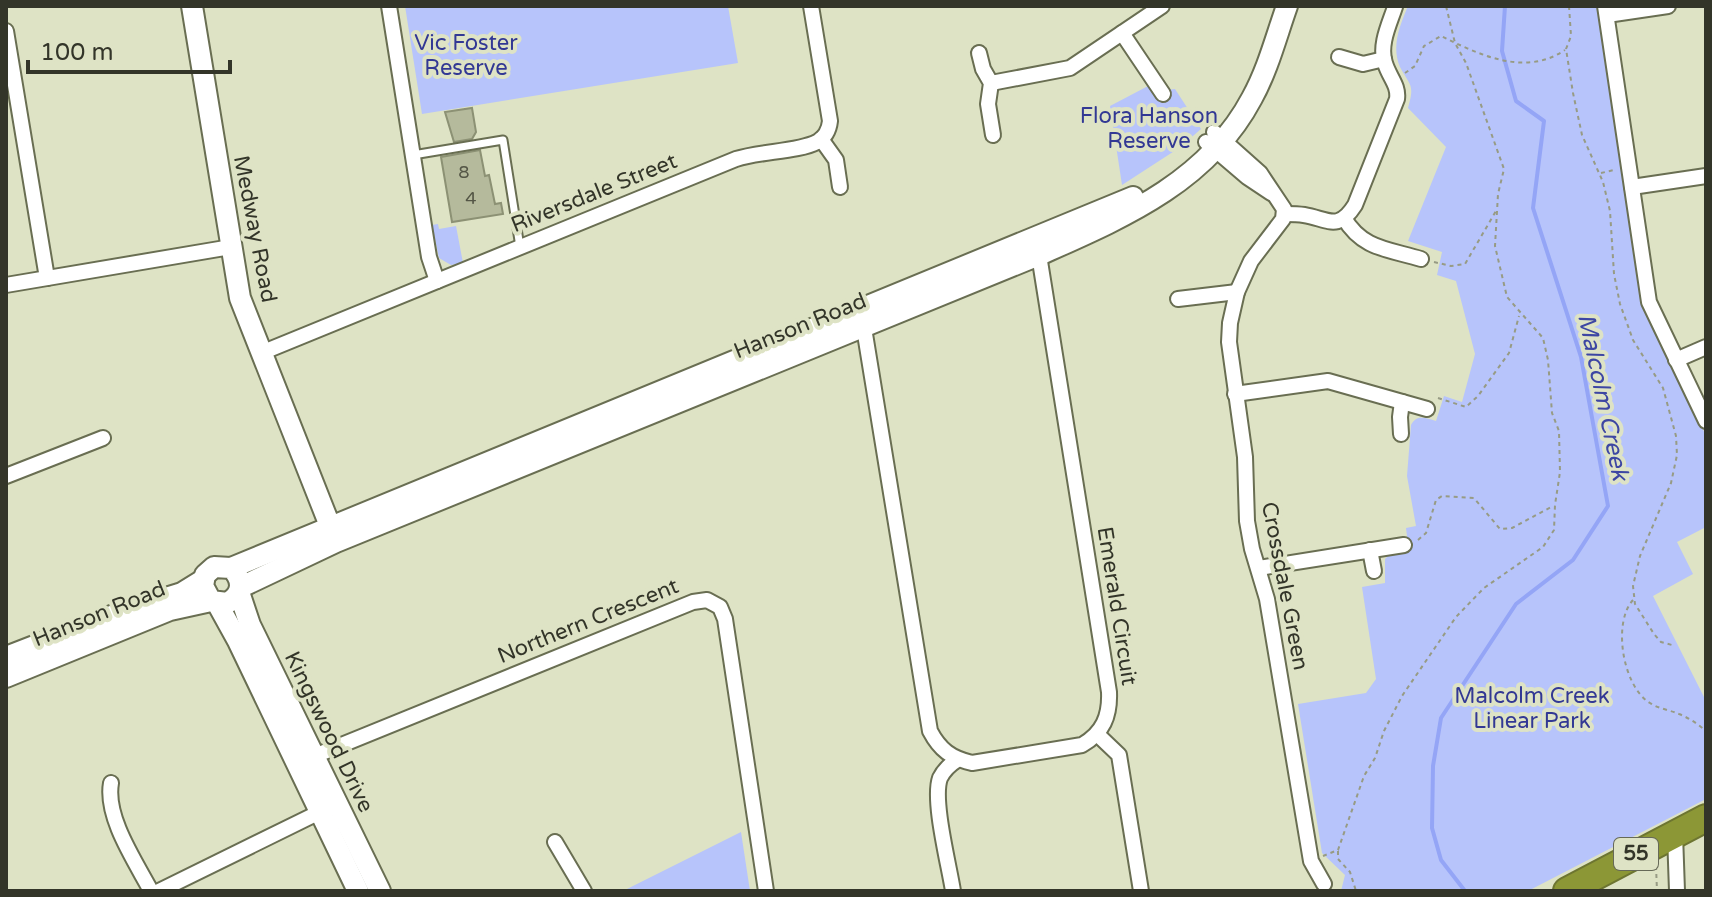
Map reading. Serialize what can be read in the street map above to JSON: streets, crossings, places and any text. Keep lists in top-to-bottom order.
{
  "streets": {
    "highway": ["55"],
    "street": [
      "Riversdale Street",
      "Medway Road",
      "Hanson Road",
      "Crossdale Green",
      "Emerald Circuit",
      "Northern Crescent",
      "Kingswood Drive"
    ]
  },
  "crossings": [
    ["Riversdale Street", "Medway Road"],
    ["Medway Road", "Hanson Road"],
    ["Hanson Road", "Emerald Circuit"],
    ["Hanson Road", "Kingswood Drive"],
    ["Northern Crescent", "Kingswood Drive"]
  ],
  "water": ["Malcolm Creek"],
  "parks": ["Vic Foster Reserve", "Flora Hanson Reserve", "Malcolm Creek Linear Park"],
  "house_numbers": ["8", "4"],
  "scale_bar": "100 m"
}
